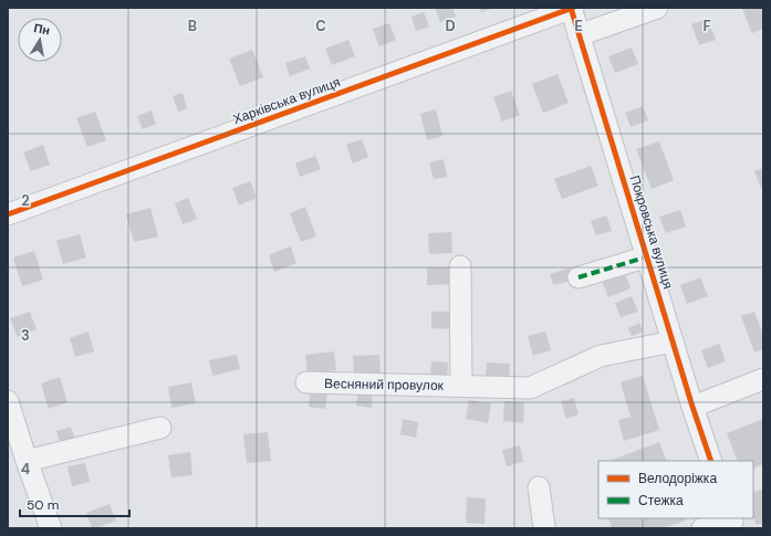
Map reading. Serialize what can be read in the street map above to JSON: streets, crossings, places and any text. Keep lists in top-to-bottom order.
{
  "streets": {
    "street": ["Харківська вулиця", "Покровська вулиця", "Весняний провулок"]
  },
  "crossings": [
    ["Харківська вулиця", "Покровська вулиця"],
    ["Покровська вулиця", "Весняний провулок"]
  ],
  "legend": ["Велодоріжка", "Стежка"],
  "scale_bar": "50 m",
  "north": "top",
  "grid": {
    "columns": [
      "B",
      "C",
      "D",
      "E",
      "F"
    ],
    "rows": ["2", "3", "4"]
  }
}
